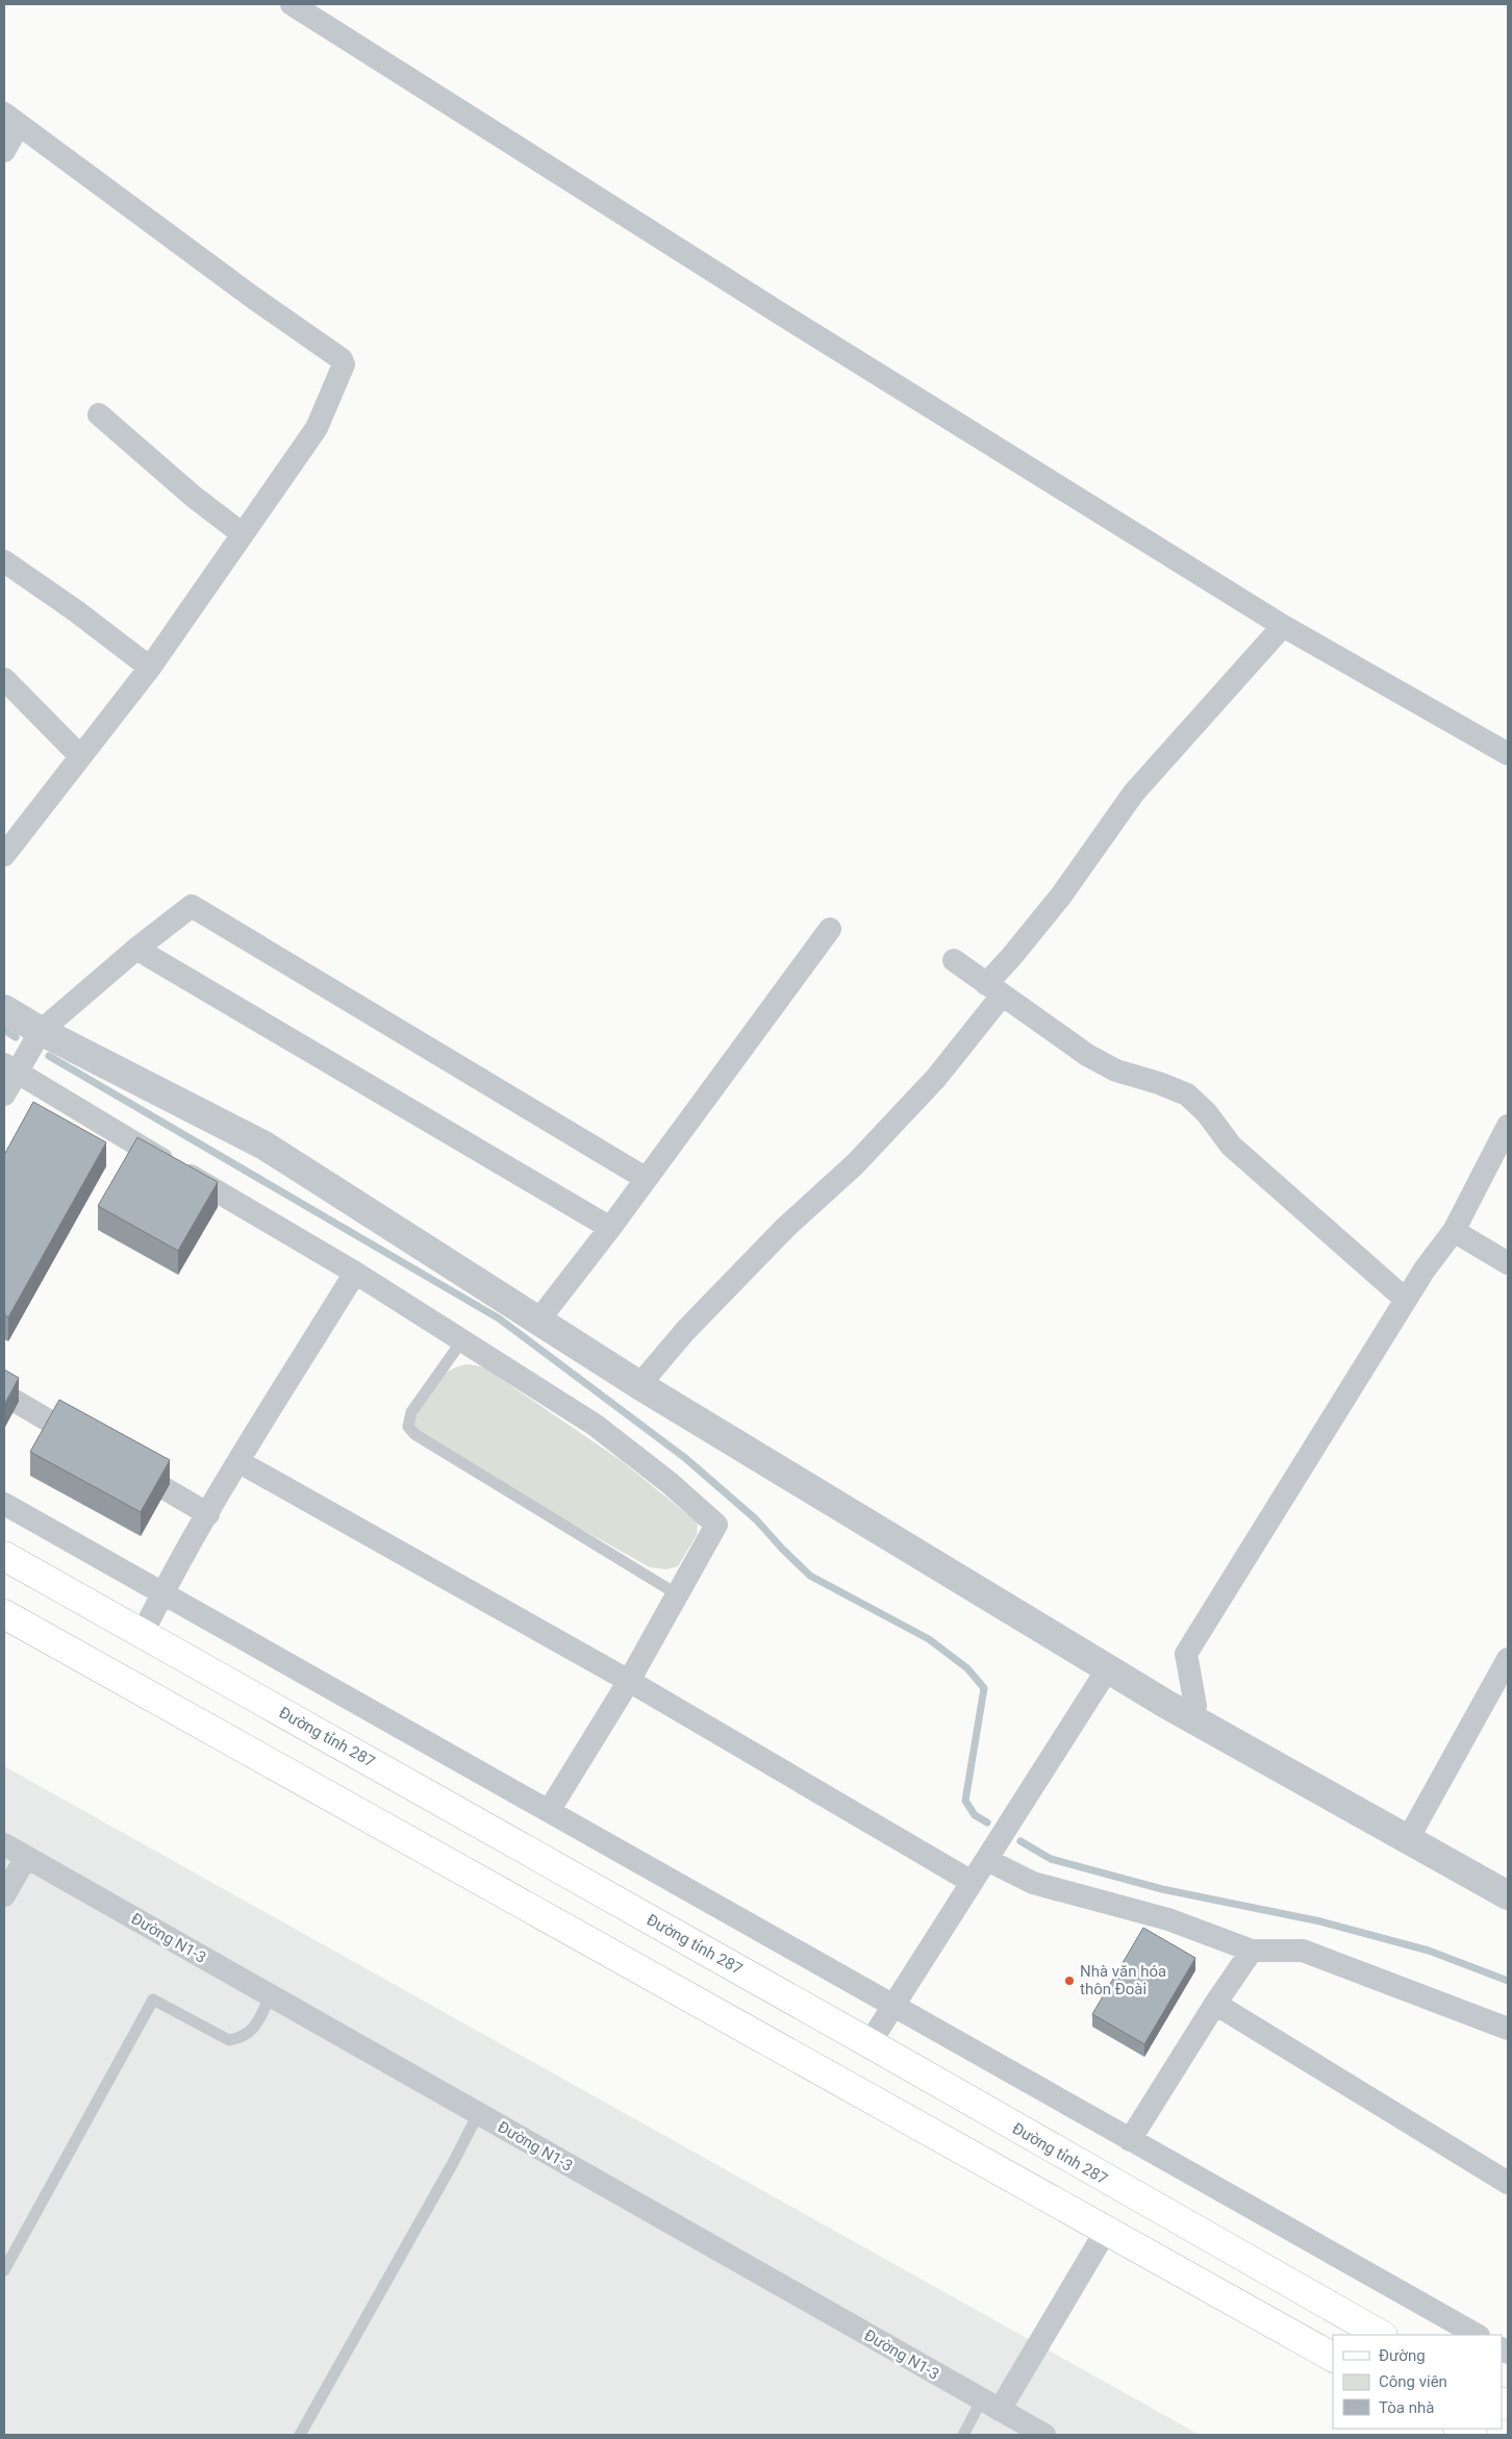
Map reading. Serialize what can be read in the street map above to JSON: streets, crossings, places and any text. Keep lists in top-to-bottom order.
{
  "streets": {
    "main road": ["Đường tỉnh 287"],
    "street": ["Đường N1-3"]
  },
  "places": ["Nhà văn hóa thôn Đoài"],
  "legend": ["Đường", "Công viên", "Tòa nhà"]
}
